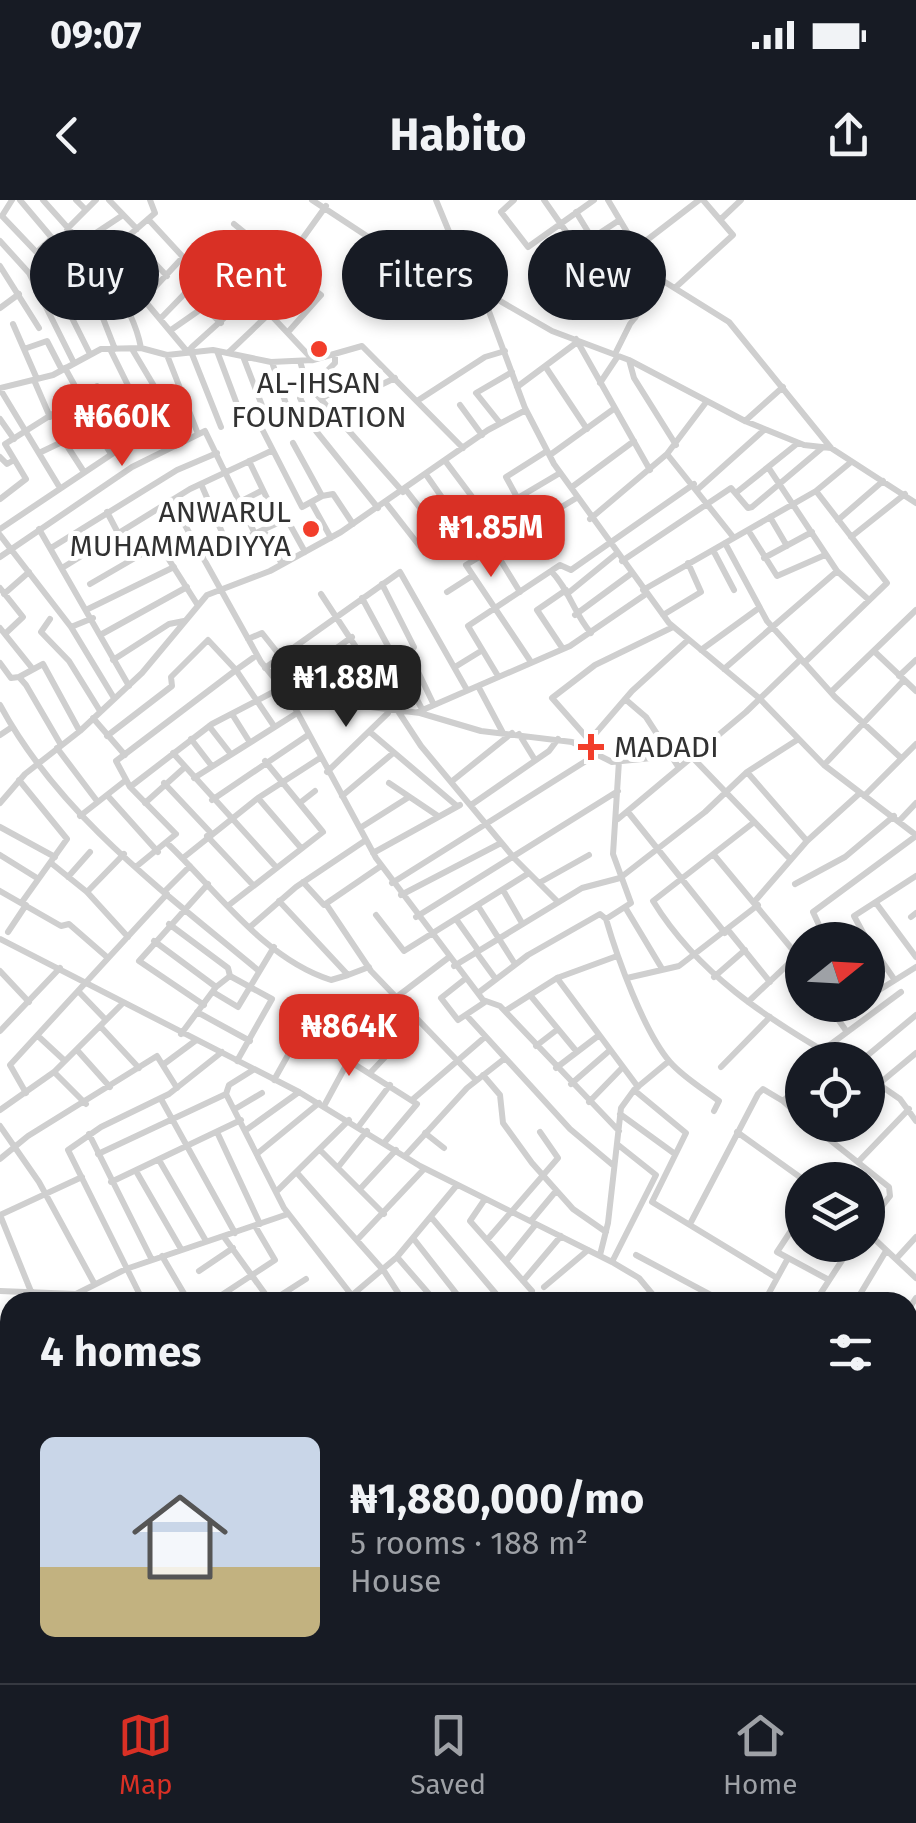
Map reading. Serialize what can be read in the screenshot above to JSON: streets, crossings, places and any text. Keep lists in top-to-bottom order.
{
  "places": {
    "other": ["AL-IHSAN FOUNDATION", "ANWARUL MUHAMMADIYYA"],
    "health": ["MADADI"]
  },
  "north": "right",
  "page": {
    "status": "09:07",
    "header": "Habito",
    "chip": [
      "Buy",
      "Rent",
      "Filters",
      "New"
    ],
    "price": [
      "₦660K",
      "₦1.85M",
      "₦1.88M",
      "₦864K"
    ],
    "heading": "4 homes",
    "list": [
      {
        "name": "₦1,880,000/mo",
        "note": "5 rooms · 188 m² · House"
      }
    ],
    "tabs": ["Map", "Saved", "Home"]
  }
}
